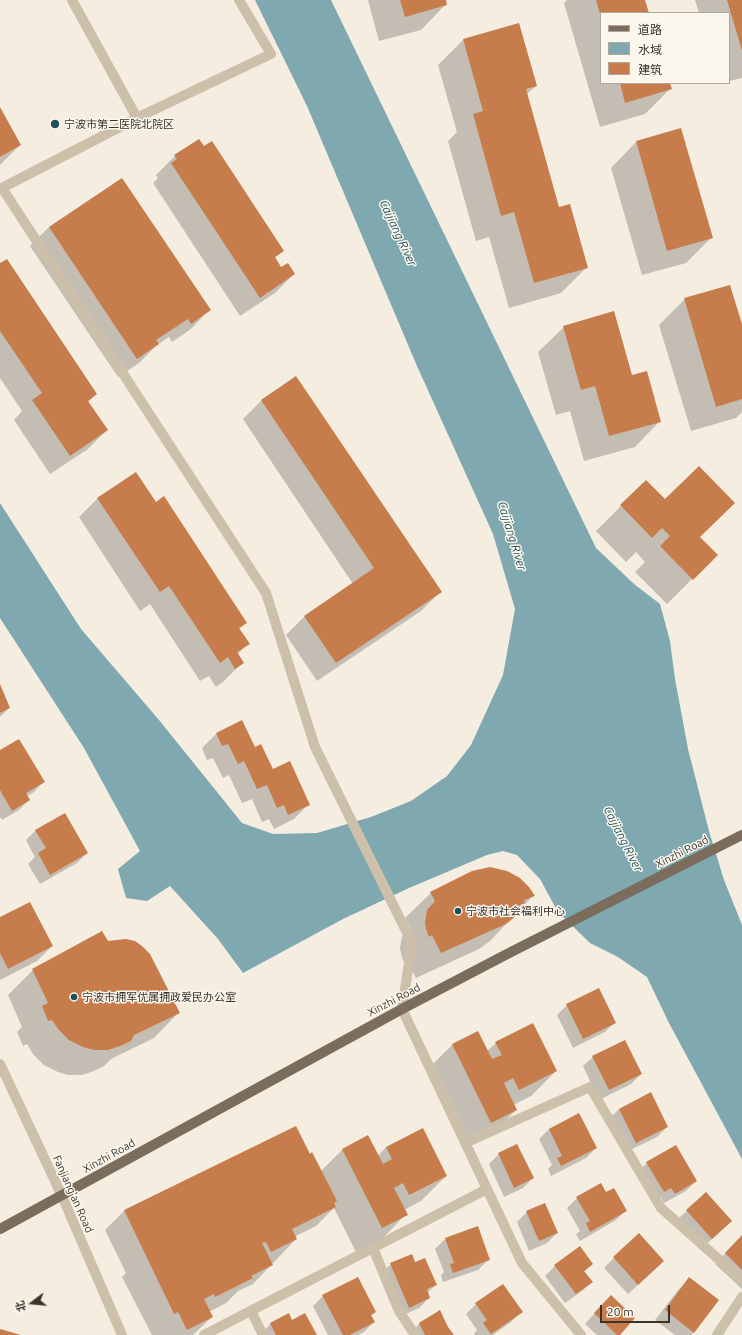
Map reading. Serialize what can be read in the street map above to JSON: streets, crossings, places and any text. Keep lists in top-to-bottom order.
{
  "streets": {
    "main road": ["Xinzhi Road"],
    "street": ["Fanjiang'an Road"]
  },
  "crossings": [
    ["Xinzhi Road", "Fanjiang'an Road"]
  ],
  "water": ["Caijiang River"],
  "places": ["宁波市第二医院北院区", "宁波市社会福利中心", "宁波市拥军优属拥政爱民办公室"],
  "legend": ["道路", "水域", "建筑"],
  "scale_bar": "20 m",
  "north": "left"
}
